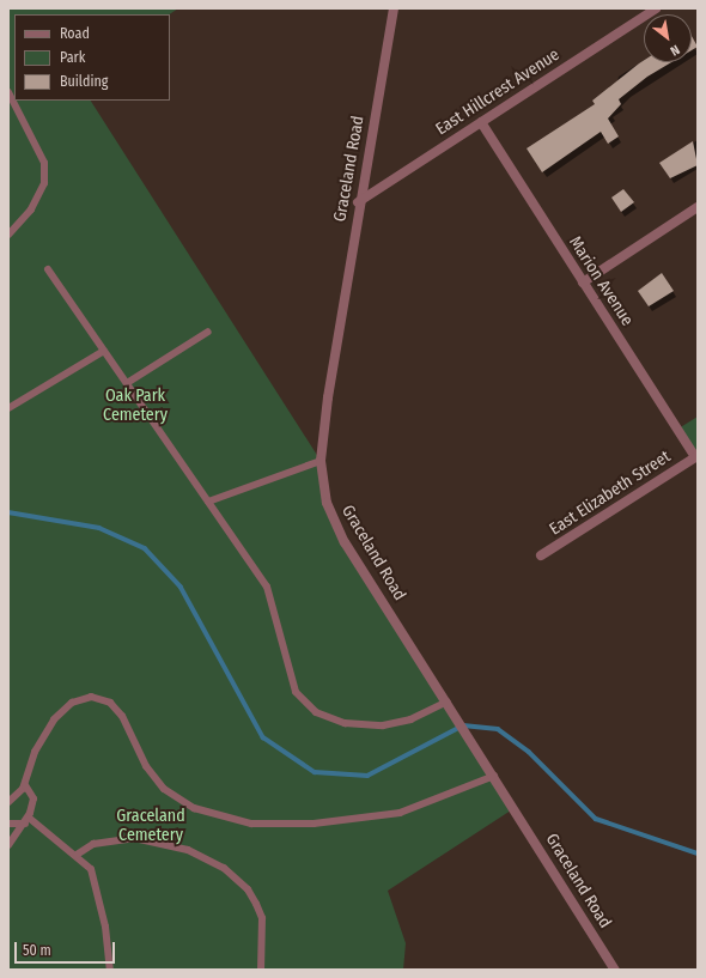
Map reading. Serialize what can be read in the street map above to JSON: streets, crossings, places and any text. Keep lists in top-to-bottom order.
{
  "streets": {
    "street": [
      "East Hillcrest Avenue",
      "Graceland Road",
      "Marion Avenue",
      "East Elizabeth Street"
    ]
  },
  "crossings": [
    ["East Hillcrest Avenue", "Graceland Road"],
    ["East Hillcrest Avenue", "Marion Avenue"],
    ["Marion Avenue", "East Elizabeth Street"]
  ],
  "parks": ["Oak Park Cemetery", "Graceland Cemetery"],
  "legend": ["Road", "Park", "Building"],
  "scale_bar": "50 m",
  "north": "bottom right"
}
